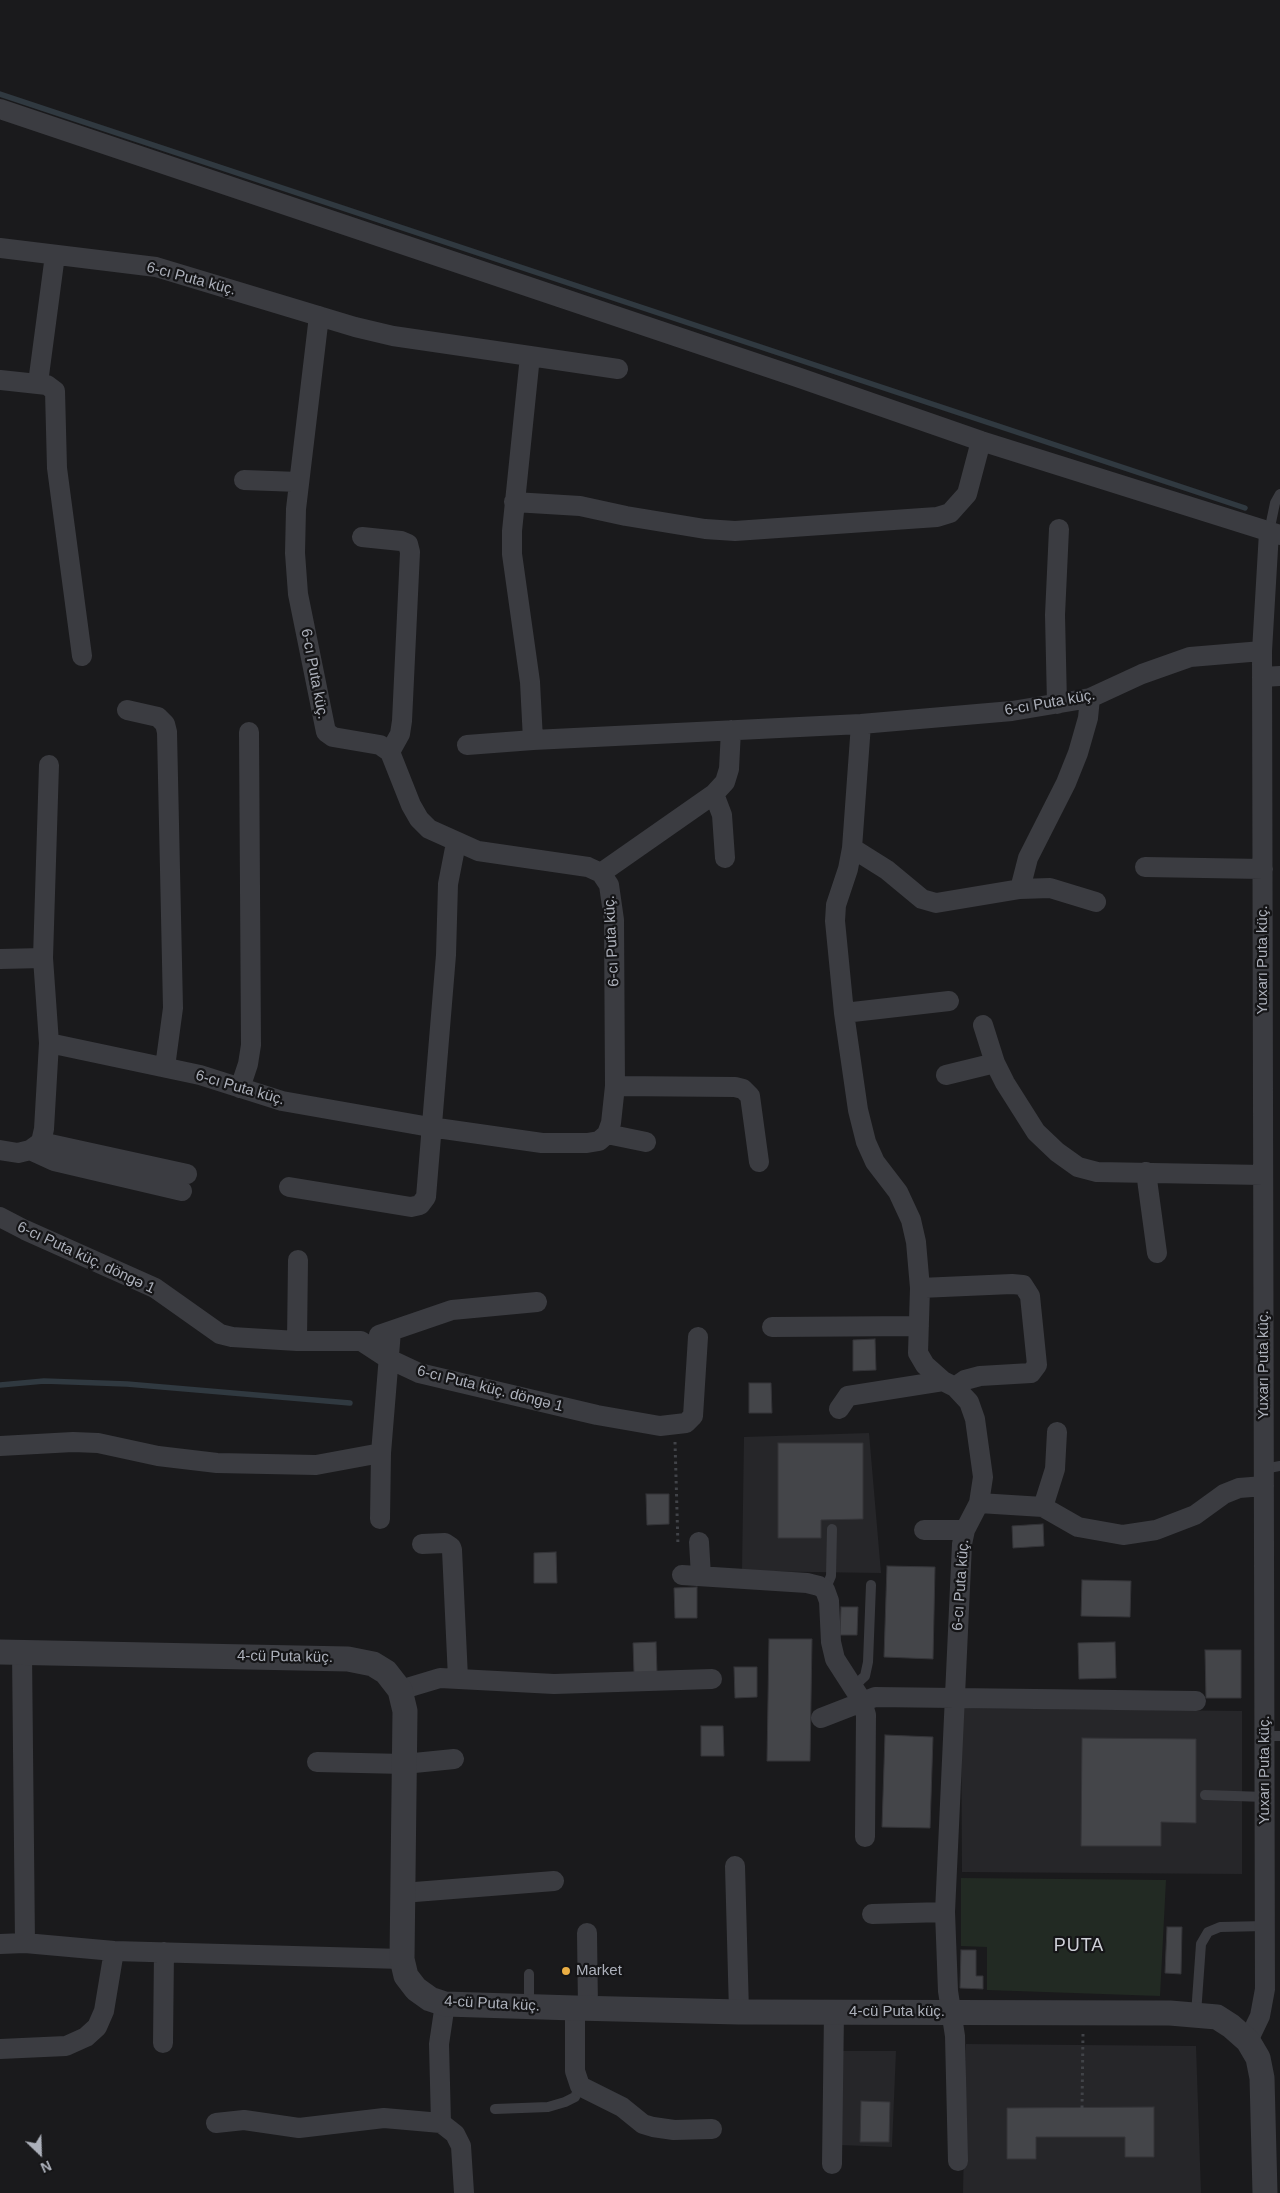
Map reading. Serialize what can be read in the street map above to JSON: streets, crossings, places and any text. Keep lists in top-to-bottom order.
{
  "streets": {
    "street": [
      "6-cı Puta küç.",
      "Yuxarı Puta küç.",
      "6-cı Puta küç. döngə 1",
      "4-cü Puta küç."
    ]
  },
  "crossings": [
    ["6-cı Puta küç.", "Yuxarı Puta küç."],
    ["6-cı Puta küç.", "4-cü Puta küç."],
    ["Yuxarı Puta küç.", "4-cü Puta küç."]
  ],
  "districts": ["PUTA"],
  "places": ["Market"],
  "north": "bottom right"
}
